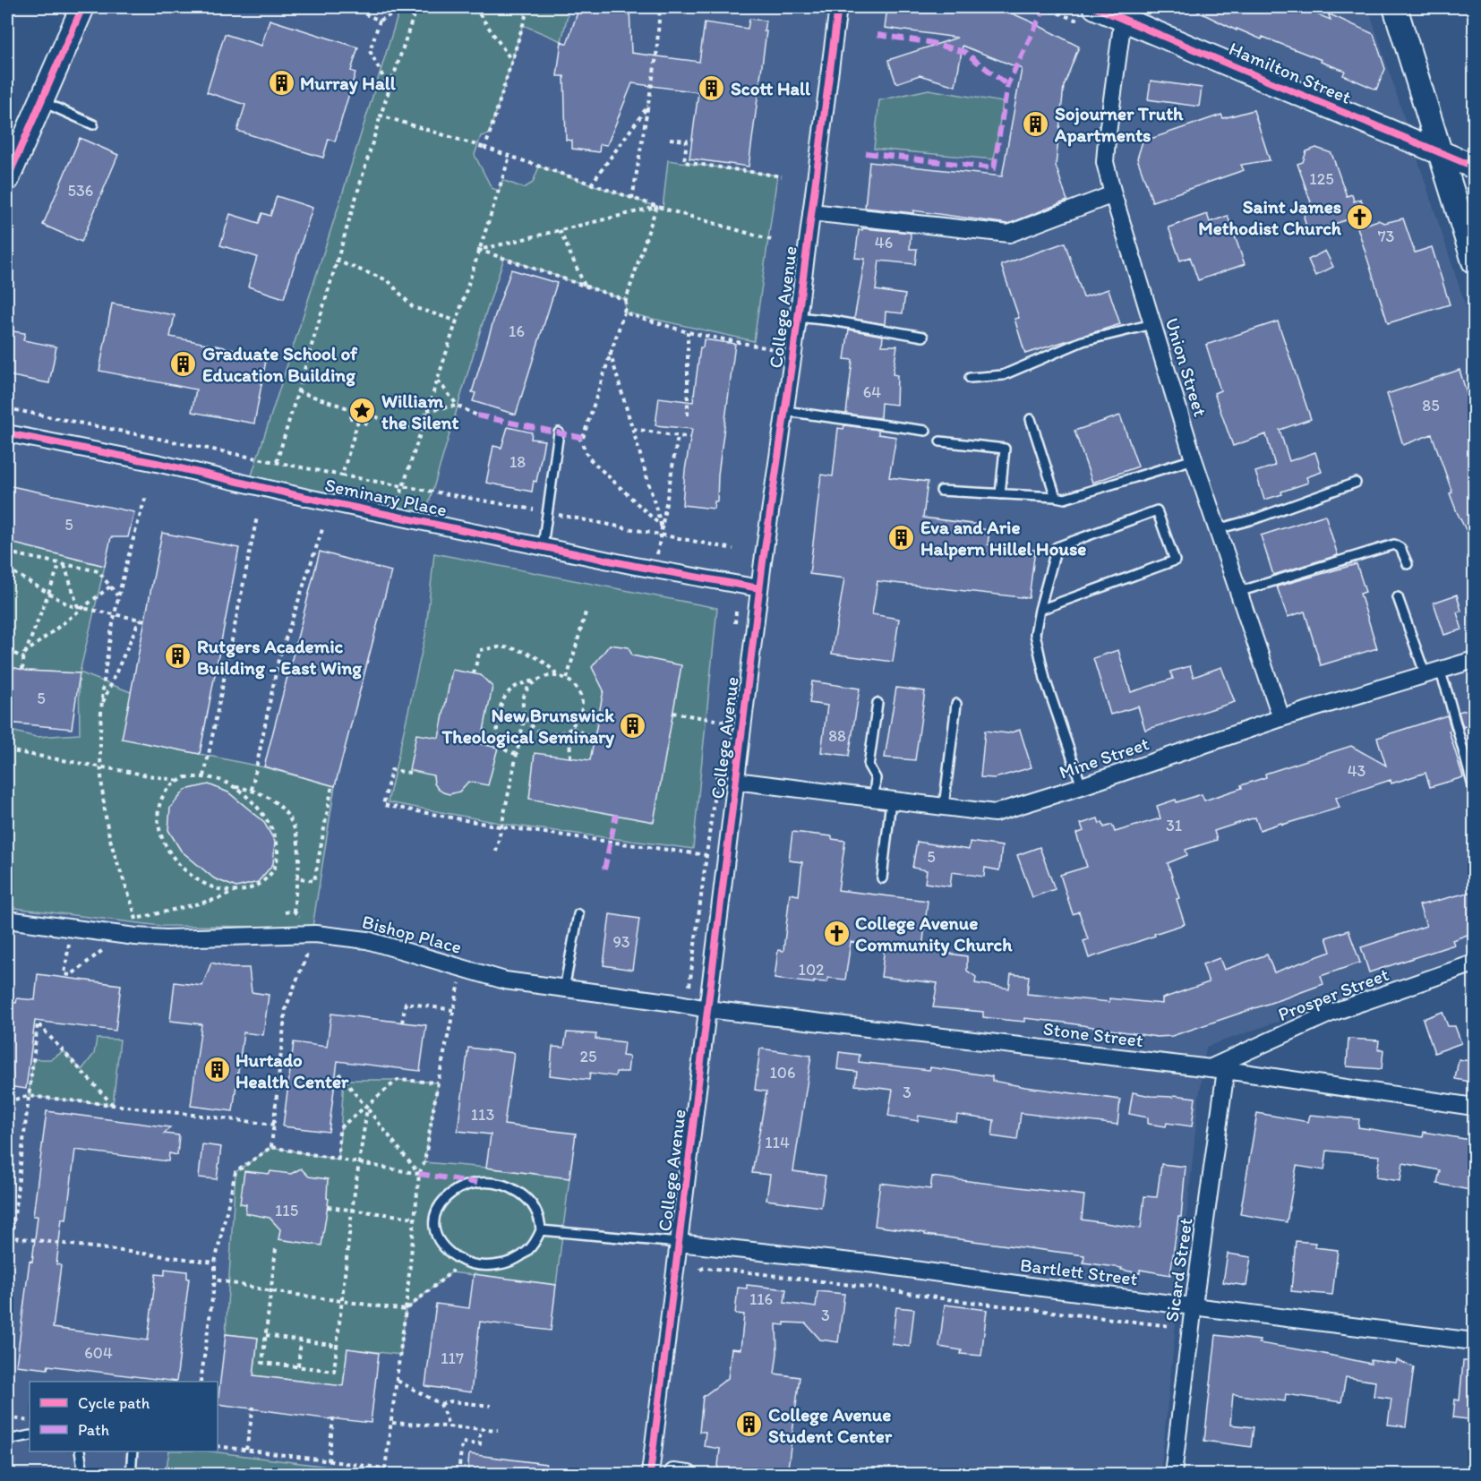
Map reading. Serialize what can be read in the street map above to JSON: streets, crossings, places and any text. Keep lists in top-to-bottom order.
{
  "streets": {
    "street": [
      "Hamilton Street",
      "College Avenue",
      "Union Street",
      "Seminary Place",
      "Mine Street",
      "Bishop Place",
      "Prosper Street",
      "Stone Street",
      "Sicard Street",
      "Bartlett Street"
    ]
  },
  "crossings": [
    ["Hamilton Street", "Union Street"],
    ["College Avenue", "Seminary Place"],
    ["College Avenue", "Mine Street"],
    ["College Avenue", "Bishop Place"],
    ["College Avenue", "Stone Street"],
    ["College Avenue", "Bartlett Street"],
    ["Union Street", "Mine Street"],
    ["Bishop Place", "Stone Street"],
    ["Prosper Street", "Stone Street"],
    ["Stone Street", "Sicard Street"],
    ["Sicard Street", "Bartlett Street"]
  ],
  "places": {
    "building": [
      "Murray Hall",
      "Scott Hall",
      "Sojourner Truth Apartments",
      "Graduate School of Education Building",
      "Eva and Arie Halpern Hillel House",
      "Rutgers Academic Building - East Wing",
      "New Brunswick Theological Seminary",
      "Hurtado Health Center",
      "College Avenue Student Center"
    ],
    "church": ["Saint James Methodist Church", "College Avenue Community Church"],
    "place": ["William the Silent"]
  },
  "house_numbers": [
    "125",
    "536",
    "73",
    "46",
    "16",
    "64",
    "85",
    "18",
    "5",
    "5",
    "88",
    "43",
    "31",
    "5",
    "93",
    "102",
    "25",
    "106",
    "3",
    "113",
    "114",
    "115",
    "116",
    "3",
    "604",
    "117"
  ],
  "legend": ["Cycle path", "Path"]
}
